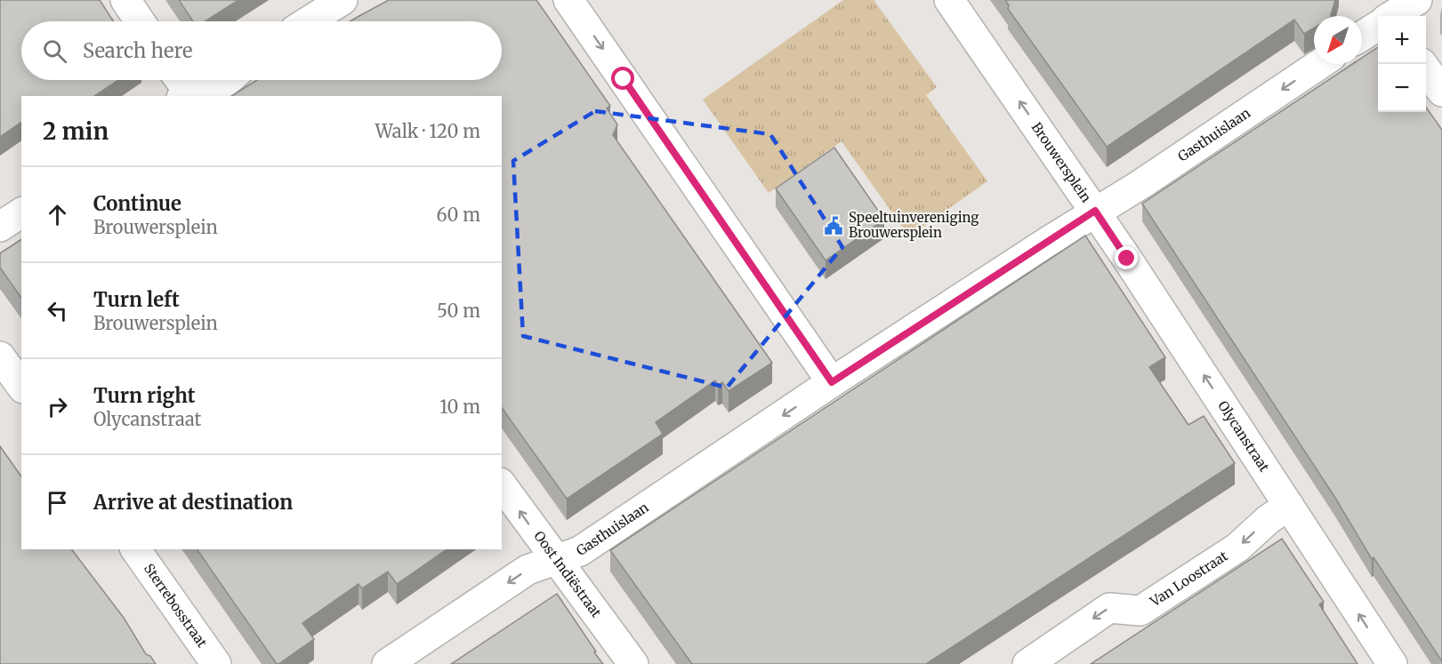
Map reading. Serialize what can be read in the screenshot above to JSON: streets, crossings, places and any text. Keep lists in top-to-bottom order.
{
  "streets": {
    "street": [
      "Gasthuislaan",
      "Brouwersplein",
      "Olycanstraat",
      "Oost Indiëstraat",
      "Van Loostraat",
      "Sterrebosstraat"
    ]
  },
  "crossings": [
    ["Gasthuislaan", "Brouwersplein"],
    ["Gasthuislaan", "Olycanstraat"],
    ["Gasthuislaan", "Oost Indiëstraat"],
    ["Brouwersplein", "Olycanstraat"],
    ["Olycanstraat", "Van Loostraat"]
  ],
  "one_way": [
    "Gasthuislaan",
    "Brouwersplein",
    "Olycanstraat",
    "Oost Indiëstraat",
    "Van Loostraat"
  ],
  "places": {
    "public building": ["Speeltuinvereniging Brouwersplein"]
  },
  "north": "bottom left",
  "page": {
    "map_buttons": ["+", "−"],
    "search": "Search here",
    "heading": ["2 min", "Walk · 120 m"],
    "list": [
      ["Continue", "Brouwersplein", "60 m"],
      ["Turn left", "Brouwersplein", "50 m"],
      ["Turn right", "Olycanstraat", "10 m"],
      "Arrive at destination"
    ]
  }
}
